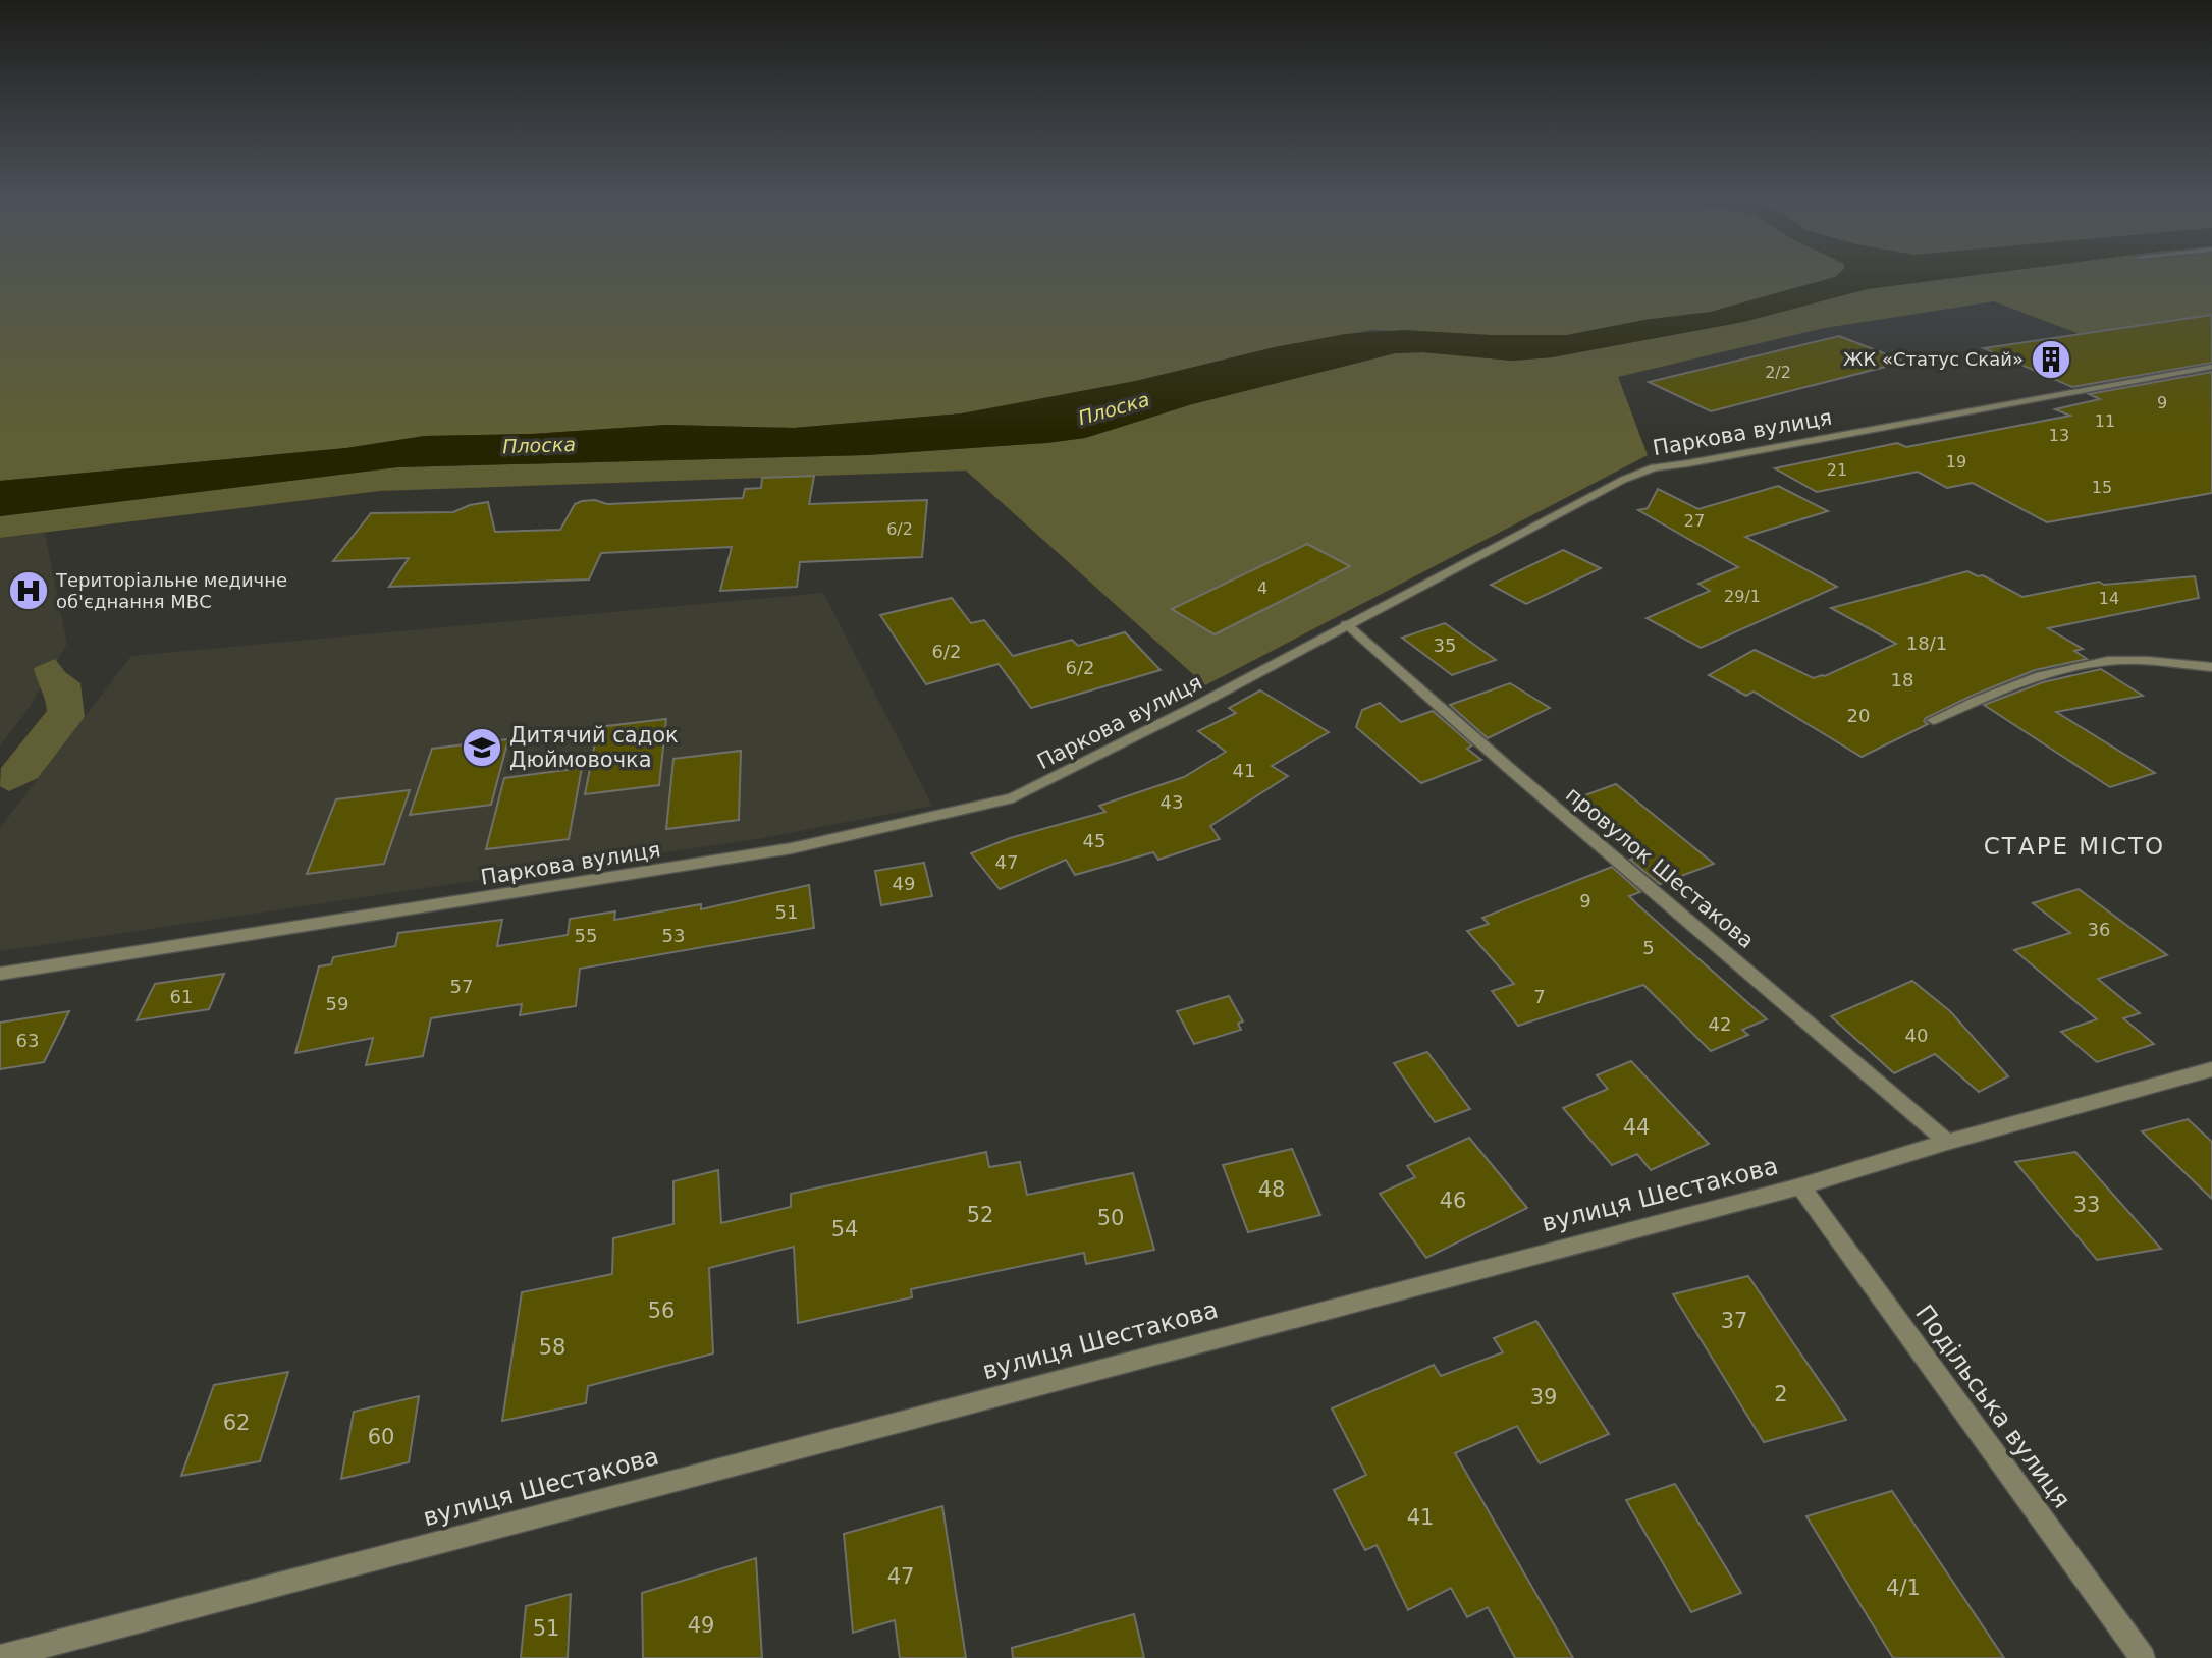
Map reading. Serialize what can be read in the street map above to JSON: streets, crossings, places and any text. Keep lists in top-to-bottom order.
{
  "streets": {
    "street": [
      "Паркова вулиця",
      "провулок Шестакова",
      "вулиця Шестакова",
      "Подільська вулиця"
    ]
  },
  "crossings": [
    ["Паркова вулиця", "провулок Шестакова"],
    ["провулок Шестакова", "вулиця Шестакова"],
    ["вулиця Шестакова", "Подільська вулиця"]
  ],
  "districts": ["СТАРЕ МІСТО"],
  "water": ["Плоска"],
  "places": {
    "building": ["ЖК «Статус Скай»"],
    "hospital": ["Територіальне медичне об'єднання МВС"],
    "school or university": ["Дитячий садок Дюймовочка"]
  },
  "house_numbers": [
    "2/2",
    "9",
    "11",
    "13",
    "19",
    "21",
    "15",
    "27",
    "6/2",
    "4",
    "29/1",
    "14",
    "18/1",
    "35",
    "6/2",
    "6/2",
    "18",
    "20",
    "41",
    "43",
    "45",
    "47",
    "49",
    "9",
    "51",
    "36",
    "55",
    "53",
    "5",
    "57",
    "61",
    "7",
    "59",
    "42",
    "40",
    "63",
    "44",
    "48",
    "46",
    "33",
    "52",
    "50",
    "54",
    "56",
    "37",
    "58",
    "2",
    "39",
    "62",
    "60",
    "41",
    "47",
    "4/1",
    "49",
    "51"
  ]
}
